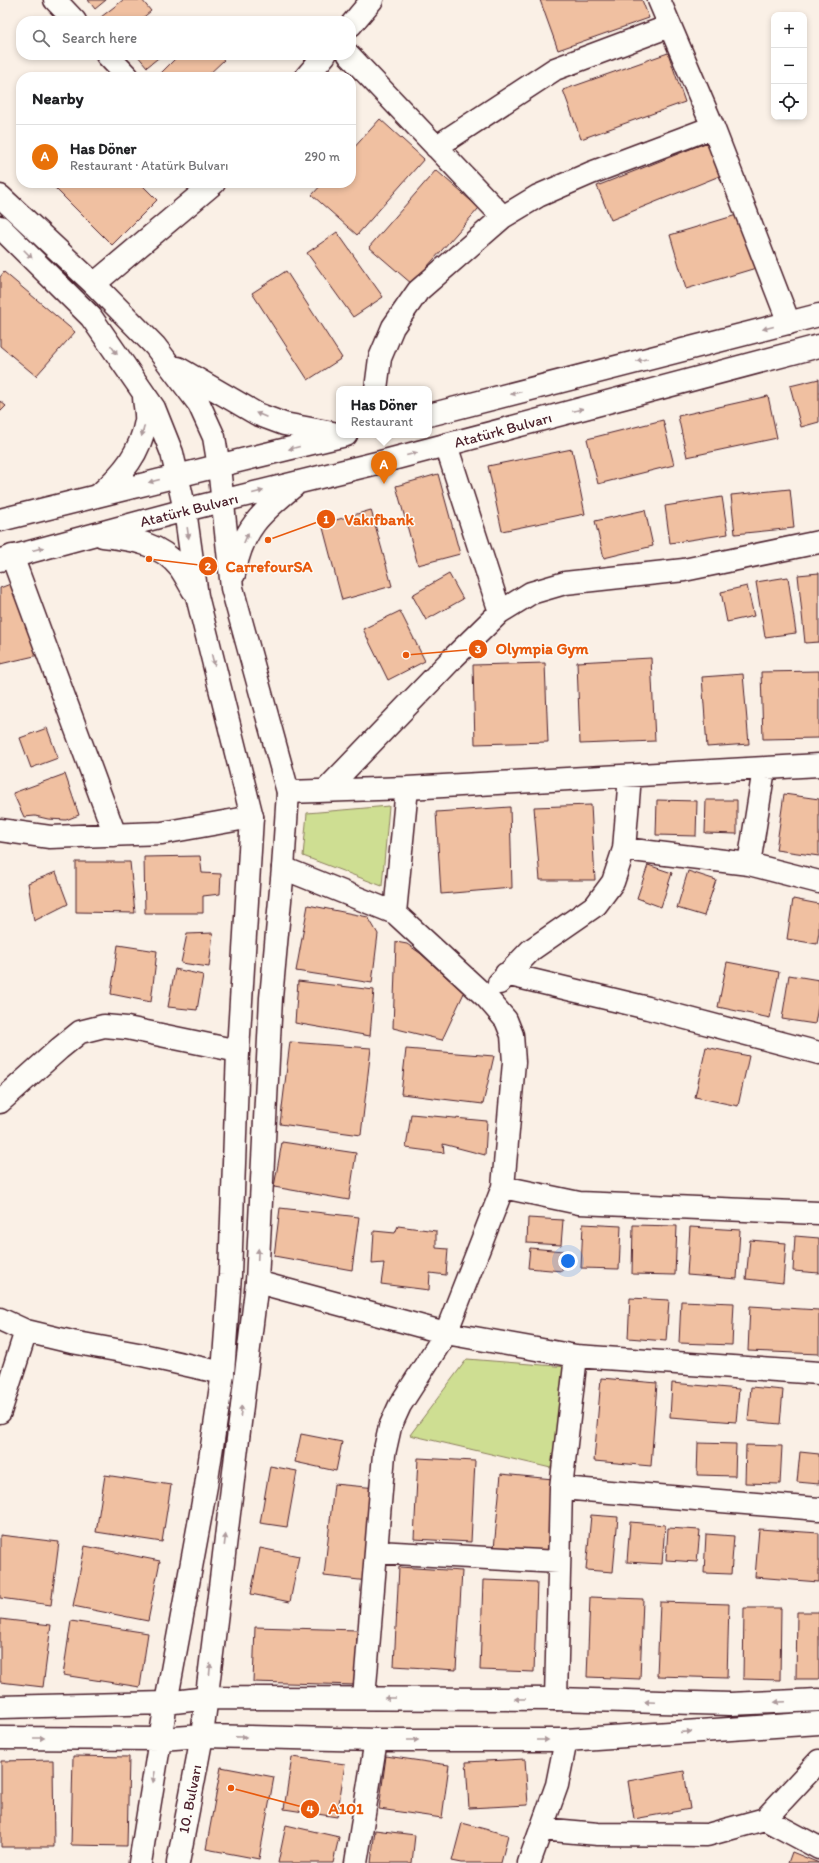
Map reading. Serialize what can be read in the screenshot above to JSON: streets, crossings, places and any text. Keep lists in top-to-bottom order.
{
  "streets": {
    "street": ["Atatürk Bulvarı", "10. Bulvarı"]
  },
  "crossings": [
    ["Atatürk Bulvarı", "10. Bulvarı"]
  ],
  "places": [
    "Vakıfbank",
    "CarrefourSA",
    "Olympia Gym",
    "A101"
  ],
  "page": {
    "map_buttons": ["+", "−"],
    "search": "Search here",
    "heading": "Nearby",
    "list": [
      {
        "mark": "A",
        "name": "Has Döner",
        "note": "Restaurant · Atatürk Bulvarı",
        "value": "290 m"
      }
    ],
    "popup": ["Has Döner", "Restaurant"],
    "pins": "A"
  }
}
